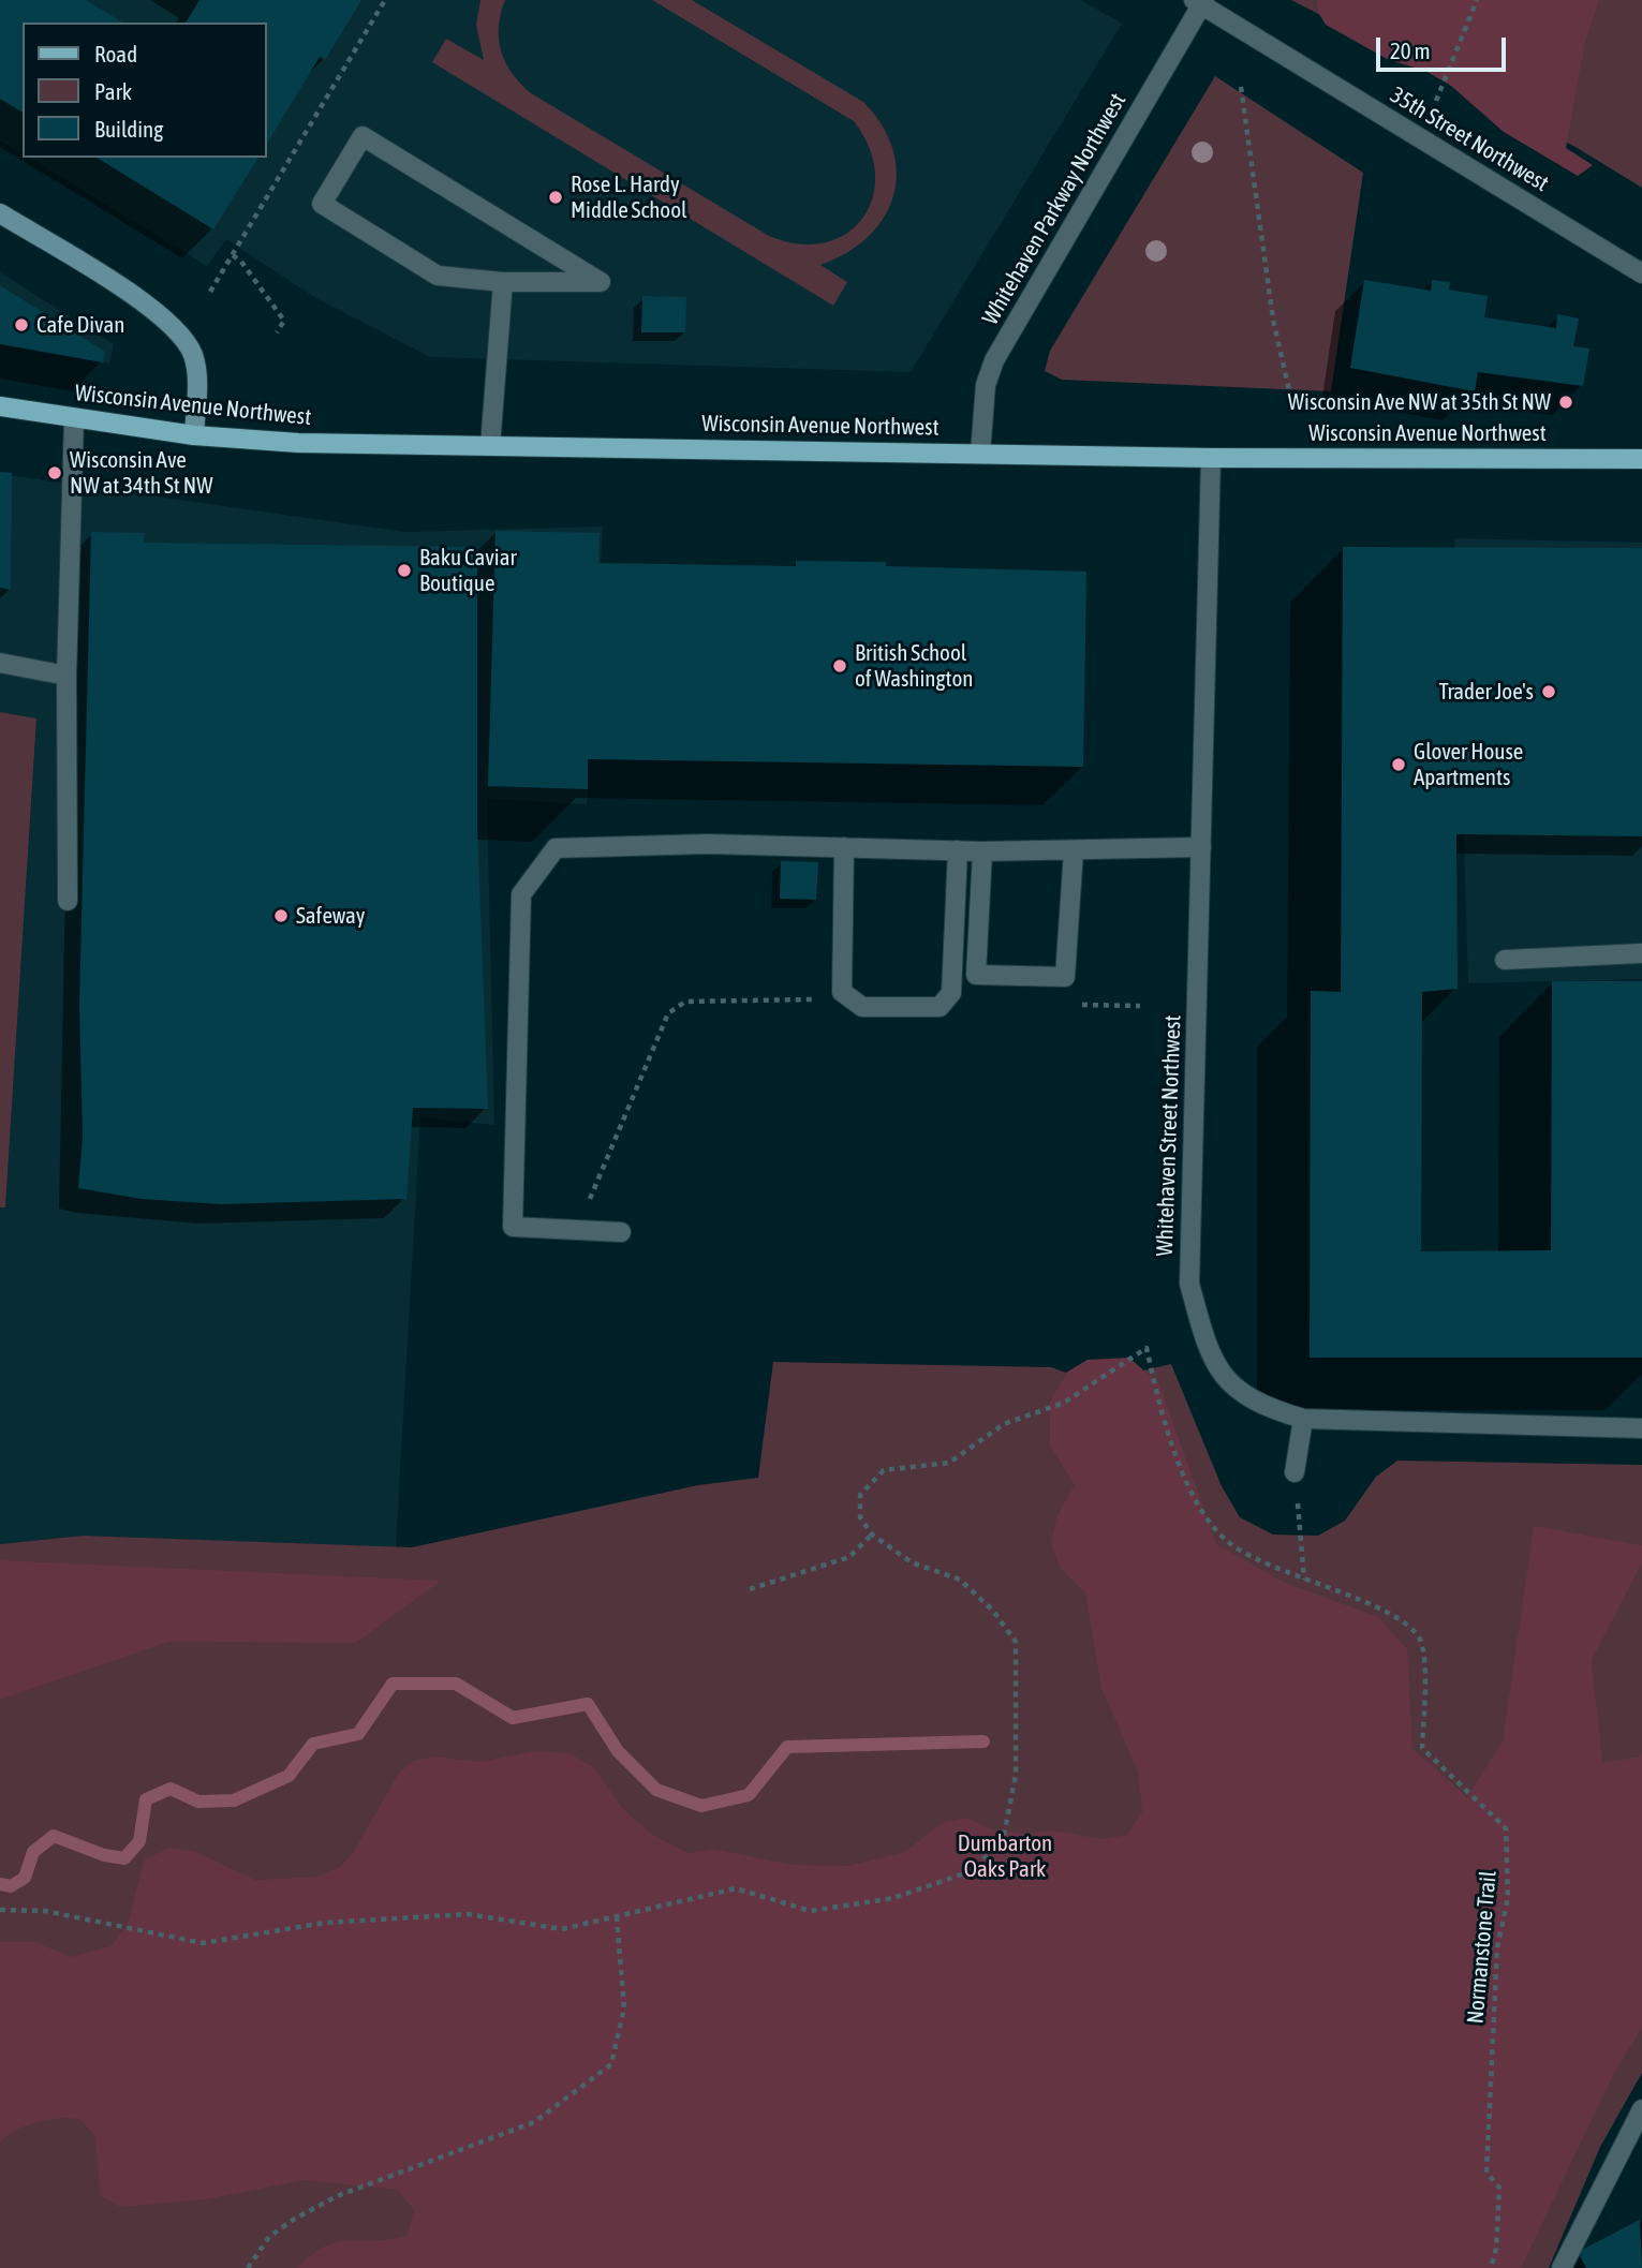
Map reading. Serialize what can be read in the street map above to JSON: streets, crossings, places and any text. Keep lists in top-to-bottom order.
{
  "streets": {
    "main road": ["Wisconsin Avenue Northwest"],
    "street": ["35th Street Northwest", "Whitehaven Parkway Northwest", "Whitehaven Street Northwest"],
    "path": ["Normanstone Trail"]
  },
  "crossings": [
    ["35th Street Northwest", "Whitehaven Parkway Northwest"],
    ["Whitehaven Parkway Northwest", "Wisconsin Avenue Northwest"],
    ["Wisconsin Avenue Northwest", "Whitehaven Street Northwest"]
  ],
  "parks": ["Dumbarton Oaks Park"],
  "places": [
    "Rose L. Hardy Middle School",
    "Cafe Divan",
    "Wisconsin Ave NW at 35th St NW",
    "Wisconsin Ave NW at 34th St NW",
    "Baku Caviar Boutique",
    "British School of Washington",
    "Trader Joe's",
    "Glover House Apartments",
    "Safeway"
  ],
  "legend": ["Road", "Park", "Building"],
  "scale_bar": "20 m"
}
